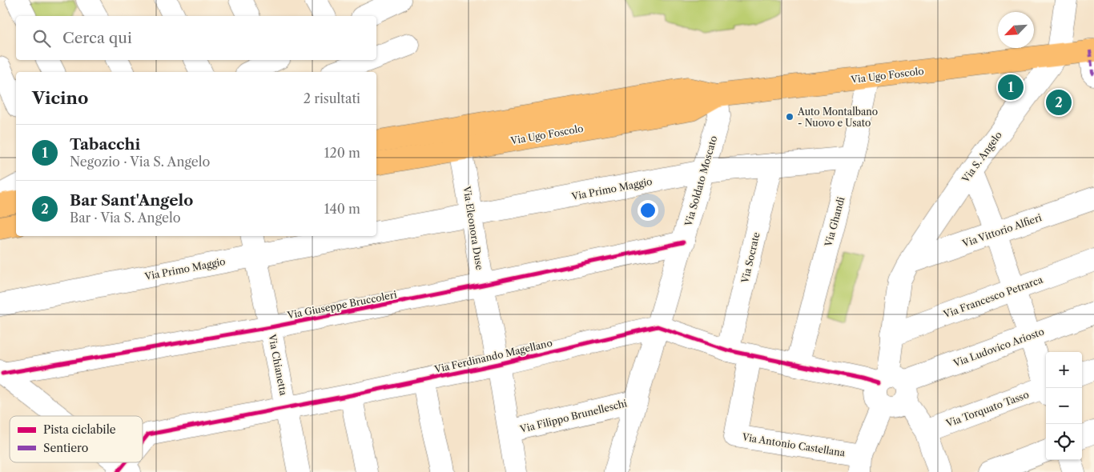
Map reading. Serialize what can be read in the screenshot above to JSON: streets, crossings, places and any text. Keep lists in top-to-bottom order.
{
  "streets": {
    "main road": ["Via Ugo Foscolo"],
    "street": [
      "Via S. Angelo",
      "Via Soldato Moscato",
      "Via Primo Maggio",
      "Via Ghandi",
      "Via Eleonora Duse",
      "Via Vittorio Alfieri",
      "Via Socrate",
      "Via Francesco Petrarca",
      "Via Giuseppe Bruccoleri",
      "Via Ludovico Ariosto",
      "Via Ferdinando Magellano",
      "Via Chianetta",
      "Via Torquato Tasso",
      "Via Filippo Brunelleschi",
      "Via Antonio Castellana"
    ]
  },
  "crossings": [
    ["Via Ugo Foscolo", "Via S. Angelo"],
    ["Via Ugo Foscolo", "Via Soldato Moscato"],
    ["Via Ugo Foscolo", "Via Ghandi"],
    ["Via Ugo Foscolo", "Via Eleonora Duse"],
    ["Via S. Angelo", "Via Vittorio Alfieri"],
    ["Via S. Angelo", "Via Francesco Petrarca"],
    ["Via S. Angelo", "Via Ludovico Ariosto"],
    ["Via S. Angelo", "Via Antonio Castellana"],
    ["Via Soldato Moscato", "Via Primo Maggio"],
    ["Via Soldato Moscato", "Via Giuseppe Bruccoleri"],
    ["Via Soldato Moscato", "Via Ferdinando Magellano"],
    ["Via Soldato Moscato", "Via Filippo Brunelleschi"],
    ["Via Primo Maggio", "Via Ghandi"],
    ["Via Primo Maggio", "Via Eleonora Duse"],
    ["Via Primo Maggio", "Via Socrate"],
    ["Via Primo Maggio", "Via Chianetta"],
    ["Via Eleonora Duse", "Via Giuseppe Bruccoleri"],
    ["Via Eleonora Duse", "Via Ferdinando Magellano"],
    ["Via Eleonora Duse", "Via Filippo Brunelleschi"],
    ["Via Giuseppe Bruccoleri", "Via Chianetta"],
    ["Via Ferdinando Magellano", "Via Chianetta"]
  ],
  "places": ["Auto Montalbano - Nuovo e Usato"],
  "legend": ["Pista ciclabile", "Sentiero"],
  "north": "bottom left",
  "page": {
    "search": "Cerca qui",
    "heading": ["Vicino", "2 risultati"],
    "pins": ["1", "2"],
    "list": [
      {
        "mark": "1",
        "name": "Tabacchi",
        "note": "Negozio · Via S. Angelo",
        "value": "120 m"
      },
      {
        "mark": "2",
        "name": "Bar Sant'Angelo",
        "note": "Bar · Via S. Angelo",
        "value": "140 m"
      }
    ],
    "map_buttons": ["+", "−"]
  }
}
